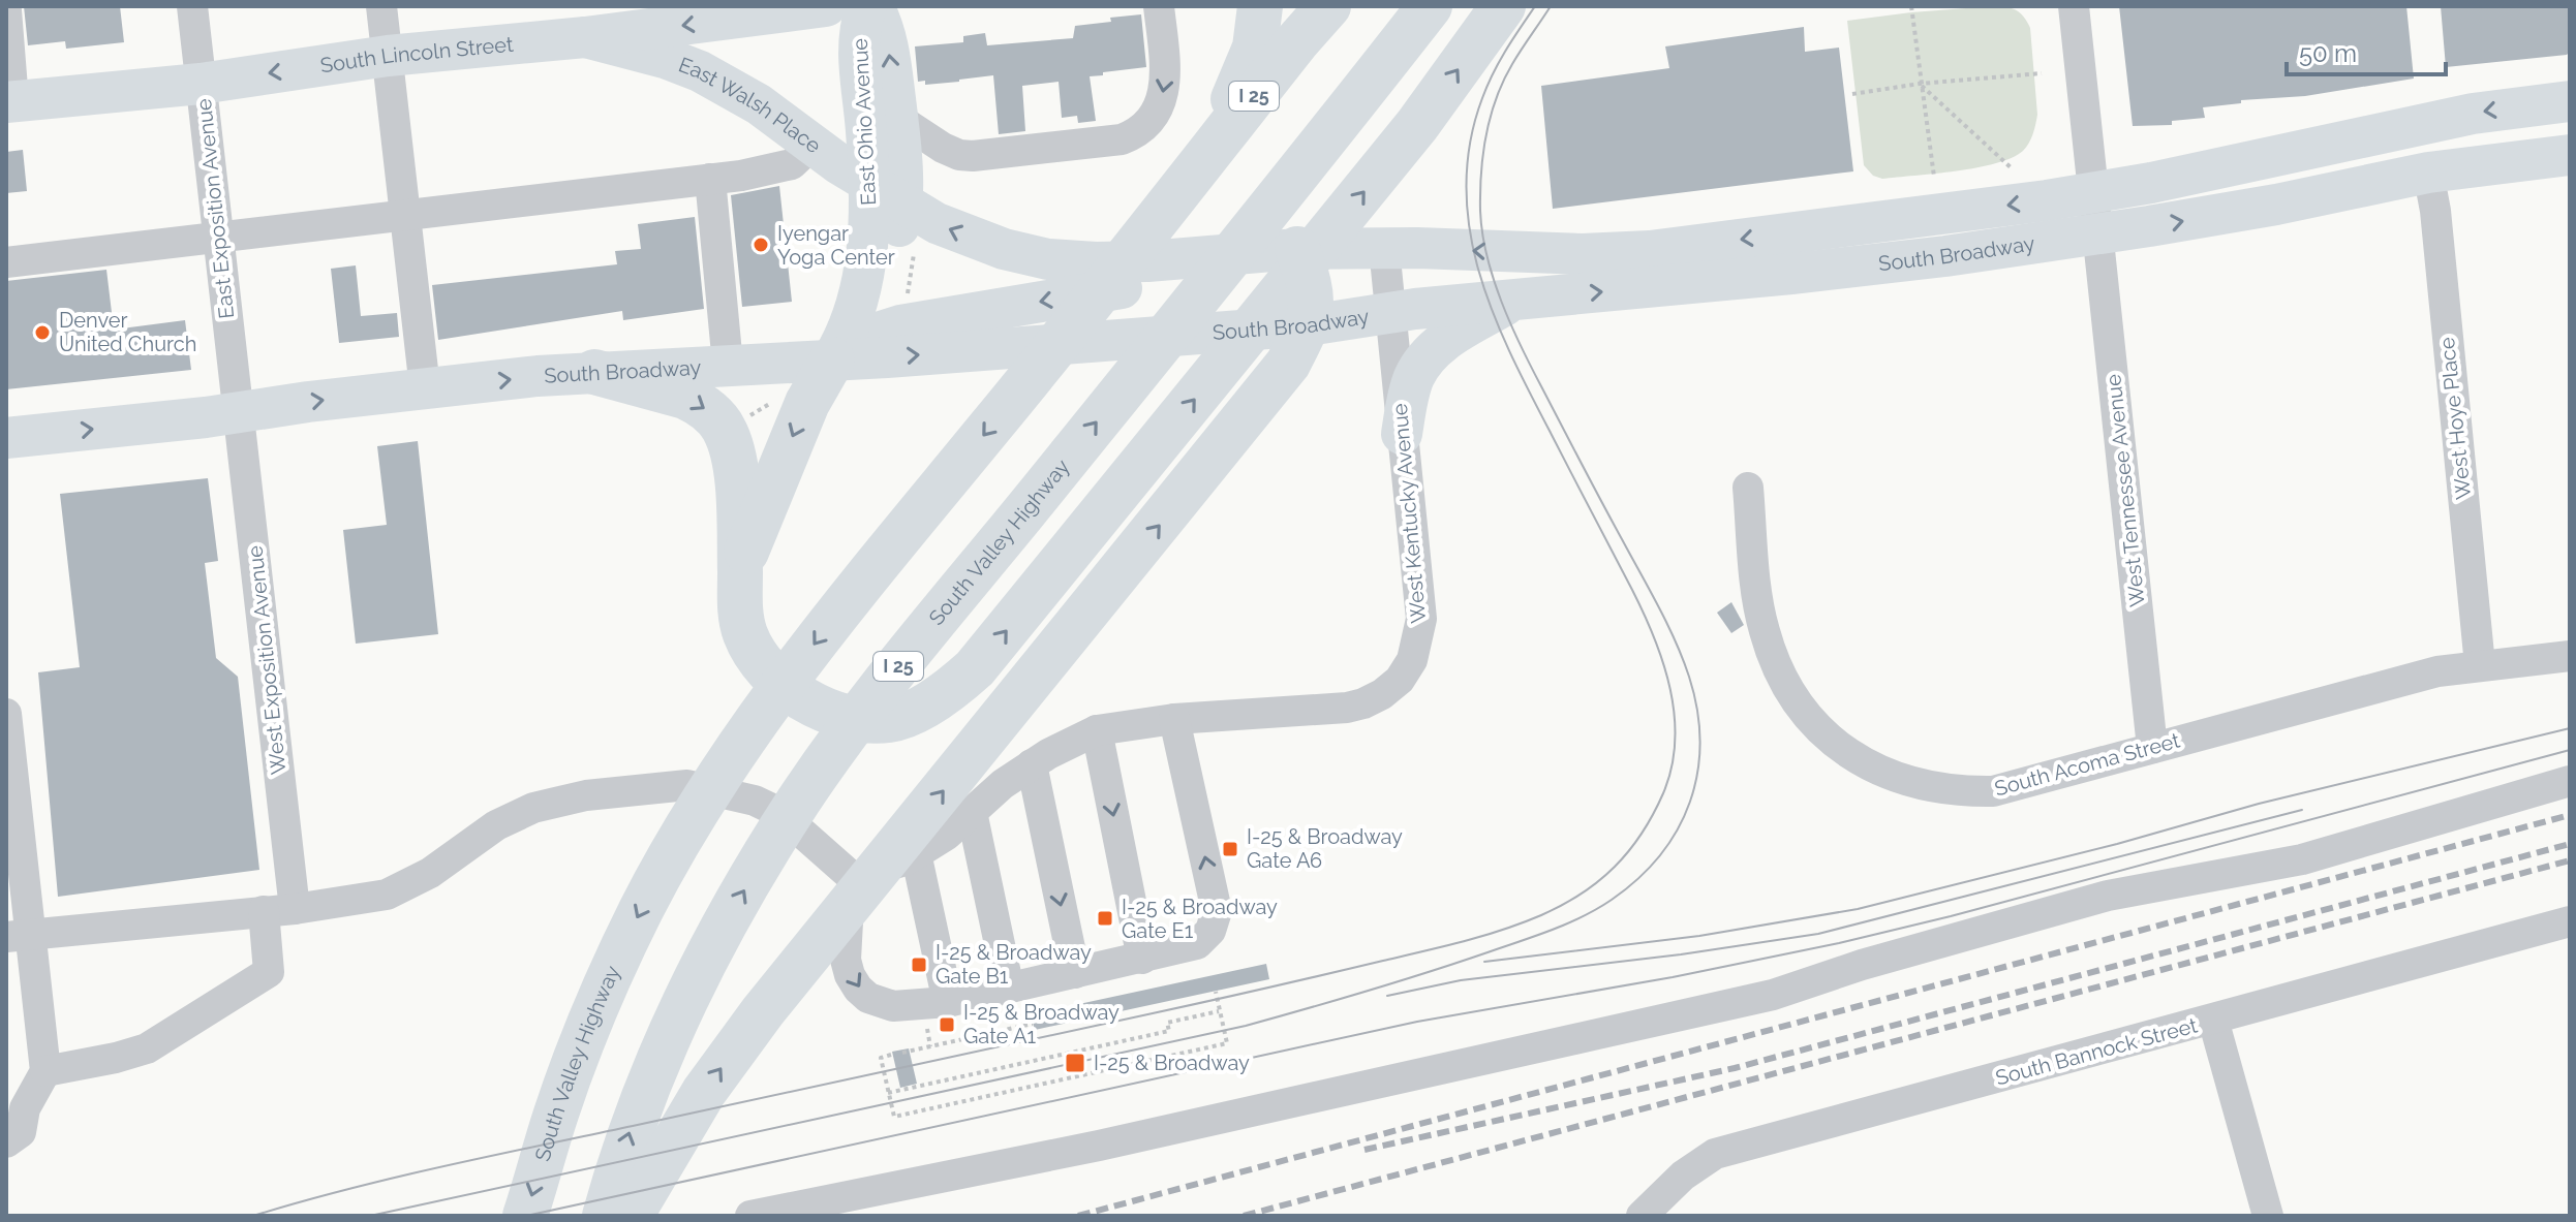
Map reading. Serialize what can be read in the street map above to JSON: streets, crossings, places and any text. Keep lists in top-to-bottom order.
{
  "streets": {
    "highway": ["I 25", "South Valley Highway"],
    "main road": [
      "South Lincoln Street",
      "East Walsh Place",
      "East Ohio Avenue",
      "South Broadway"
    ],
    "street": [
      "East Exposition Avenue",
      "West Hoye Place",
      "West Tennessee Avenue",
      "West Kentucky Avenue",
      "West Exposition Avenue",
      "South Acoma Street",
      "South Bannock Street"
    ]
  },
  "crossings": [
    ["South Lincoln Street", "East Walsh Place"],
    ["South Lincoln Street", "East Exposition Avenue"],
    ["East Walsh Place", "East Ohio Avenue"],
    ["East Walsh Place", "South Broadway"],
    ["East Ohio Avenue", "South Broadway"],
    ["East Exposition Avenue", "South Broadway"],
    ["East Exposition Avenue", "West Exposition Avenue"],
    ["South Broadway", "West Hoye Place"],
    ["South Broadway", "West Tennessee Avenue"],
    ["South Broadway", "West Kentucky Avenue"],
    ["South Broadway", "West Exposition Avenue"],
    ["West Hoye Place", "South Acoma Street"],
    ["West Tennessee Avenue", "South Acoma Street"]
  ],
  "one_way": ["South Lincoln Street"],
  "places": {
    "other": ["Iyengar Yoga Center", "Denver United Church"],
    "transit": [
      "I-25 & Broadway Gate A6",
      "I-25 & Broadway Gate E1",
      "I-25 & Broadway Gate B1",
      "I-25 & Broadway Gate A1",
      "I-25 & Broadway"
    ]
  },
  "scale_bar": "50 m"
}
